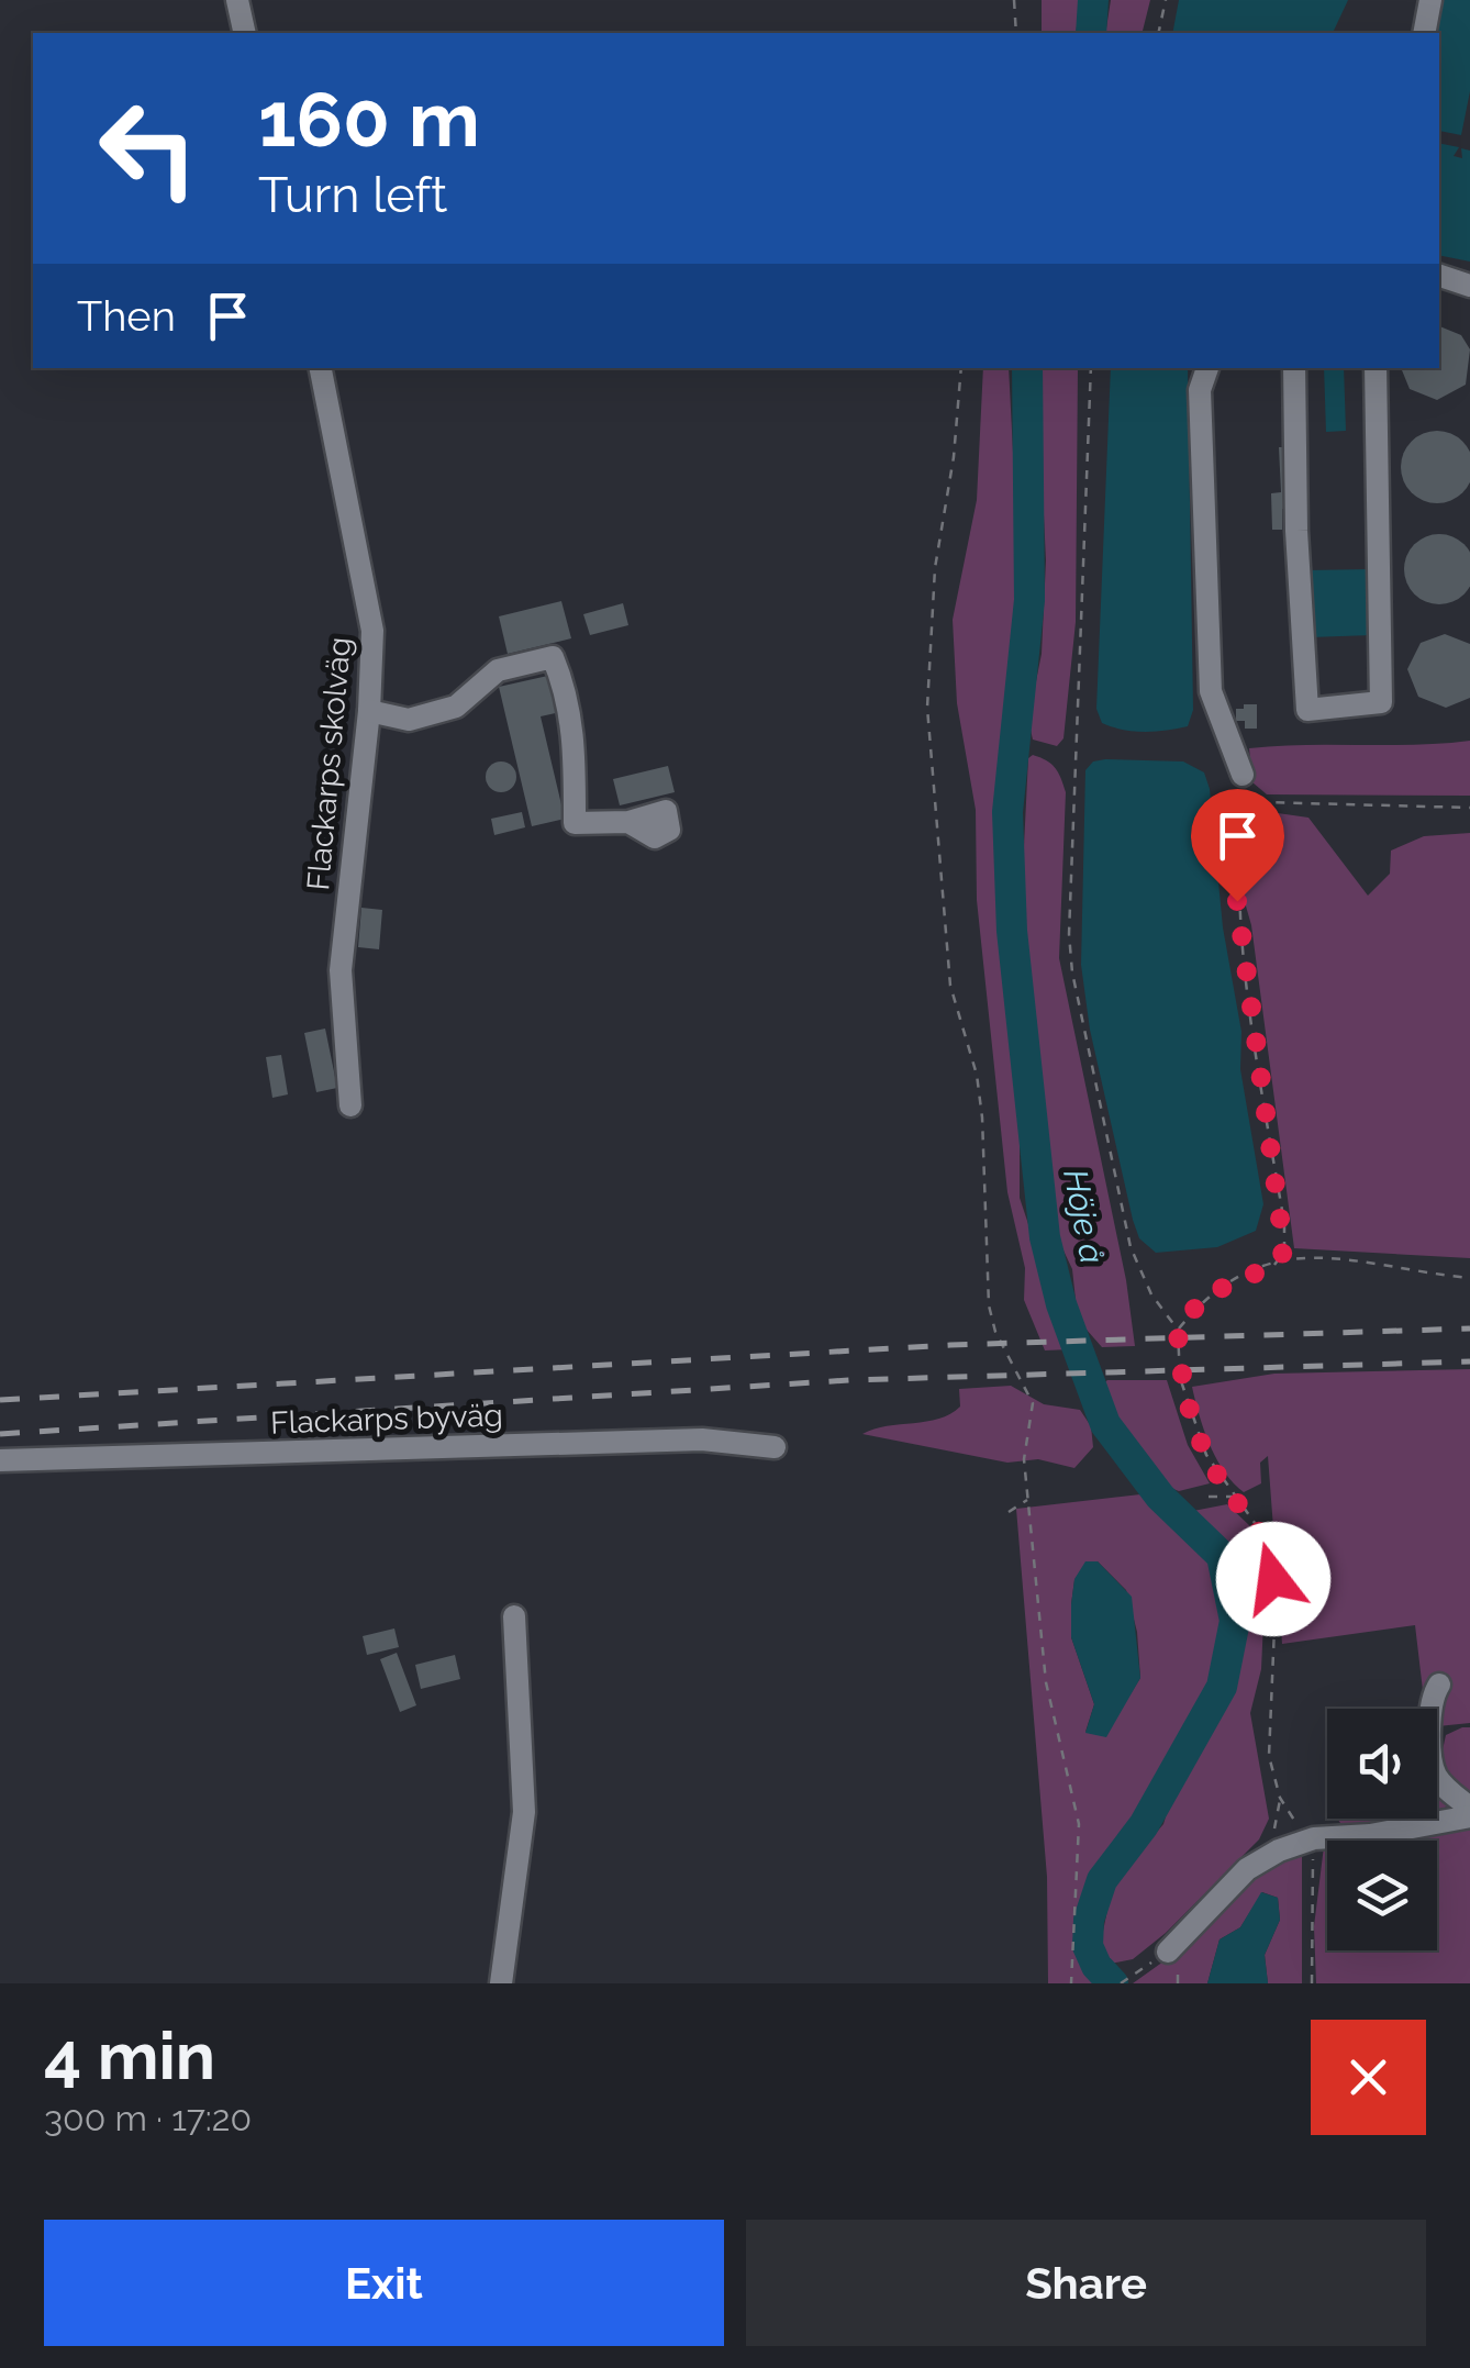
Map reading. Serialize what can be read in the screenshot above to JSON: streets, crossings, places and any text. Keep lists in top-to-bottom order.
{
  "streets": {
    "street": ["Flackarps skolväg", "Flackarps byväg"]
  },
  "water": ["Höje å"],
  "page": {
    "turn": ["160 m", "Turn left"],
    "then": "Then",
    "heading": ["4 min", "300 m · 17:20"],
    "buttons": ["Exit", "Share"]
  }
}
